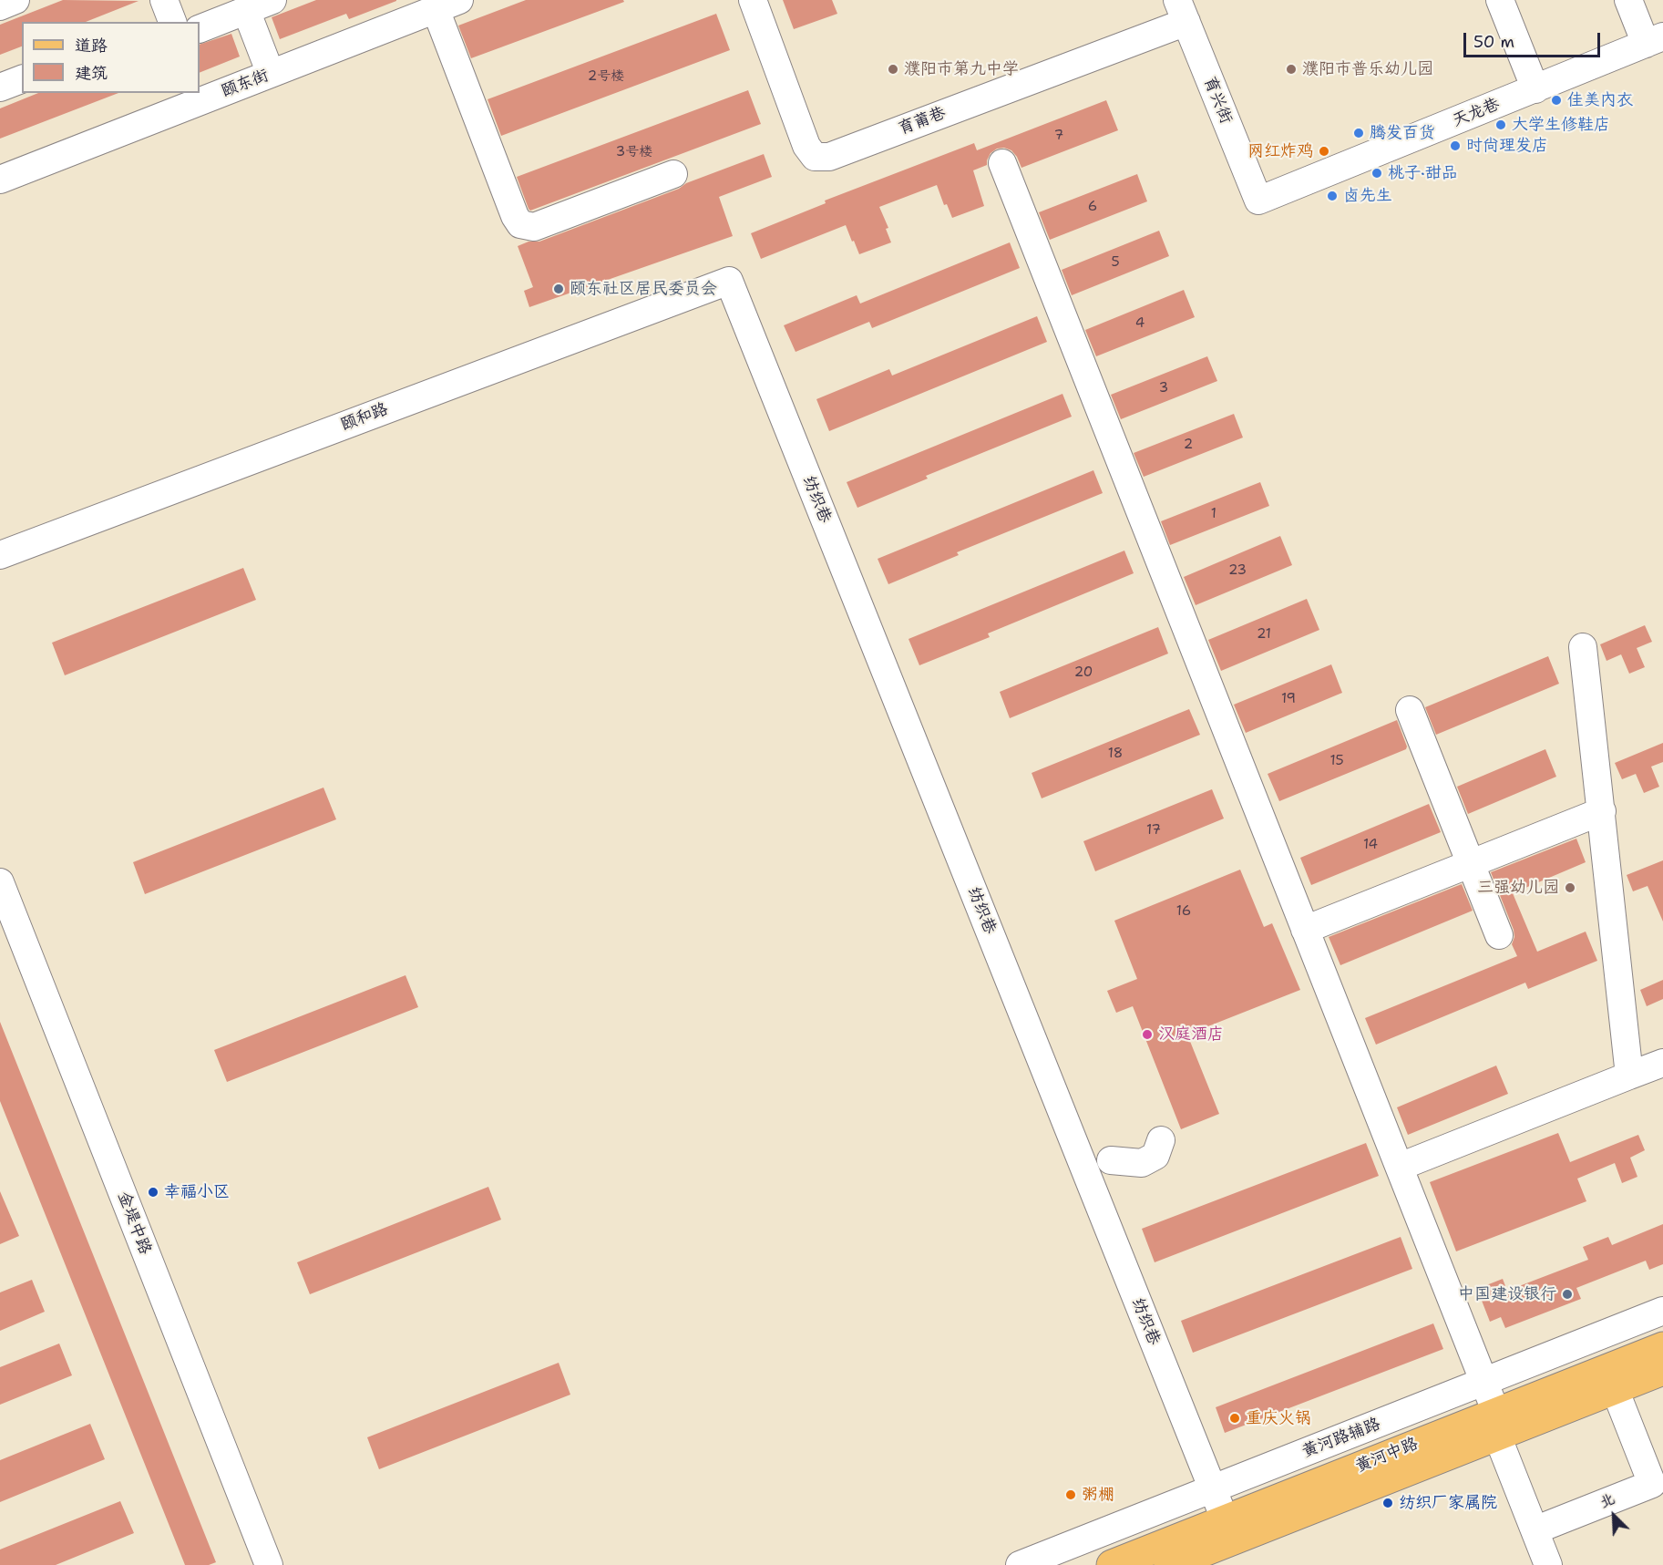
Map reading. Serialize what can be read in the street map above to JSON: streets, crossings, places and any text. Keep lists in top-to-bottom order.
{
  "streets": {
    "main road": ["黄河中路"],
    "street": [
      "颐东街",
      "育兴街",
      "天龙巷",
      "育莆巷",
      "颐和路",
      "纺织巷",
      "金堤中路",
      "黄河路辅路"
    ]
  },
  "crossings": [
    ["育兴街", "天龙巷"],
    ["育兴街", "育莆巷"],
    ["颐和路", "纺织巷"],
    ["纺织巷", "黄河路辅路"],
    ["纺织巷", "黄河中路"]
  ],
  "places": [
    "濮阳市第九中学",
    "濮阳市普乐幼儿园",
    "佳美内衣",
    "大学生修鞋店",
    "腾发百货",
    "时尚理发店",
    "网红炸鸡",
    "桃子·甜品",
    "卤先生",
    "颐东社区居民委员会",
    "三强幼儿园",
    "汉庭酒店",
    "幸福小区",
    "中国建设银行",
    "重庆火锅",
    "粥棚",
    "纺织厂家属院"
  ],
  "house_numbers": [
    "2号楼",
    "7",
    "3号楼",
    "6",
    "5",
    "4",
    "3",
    "2",
    "1",
    "23",
    "21",
    "20",
    "19",
    "18",
    "15",
    "17",
    "14",
    "16"
  ],
  "legend": ["道路", "建筑"],
  "scale_bar": "50 m",
  "north": "top left"
}
